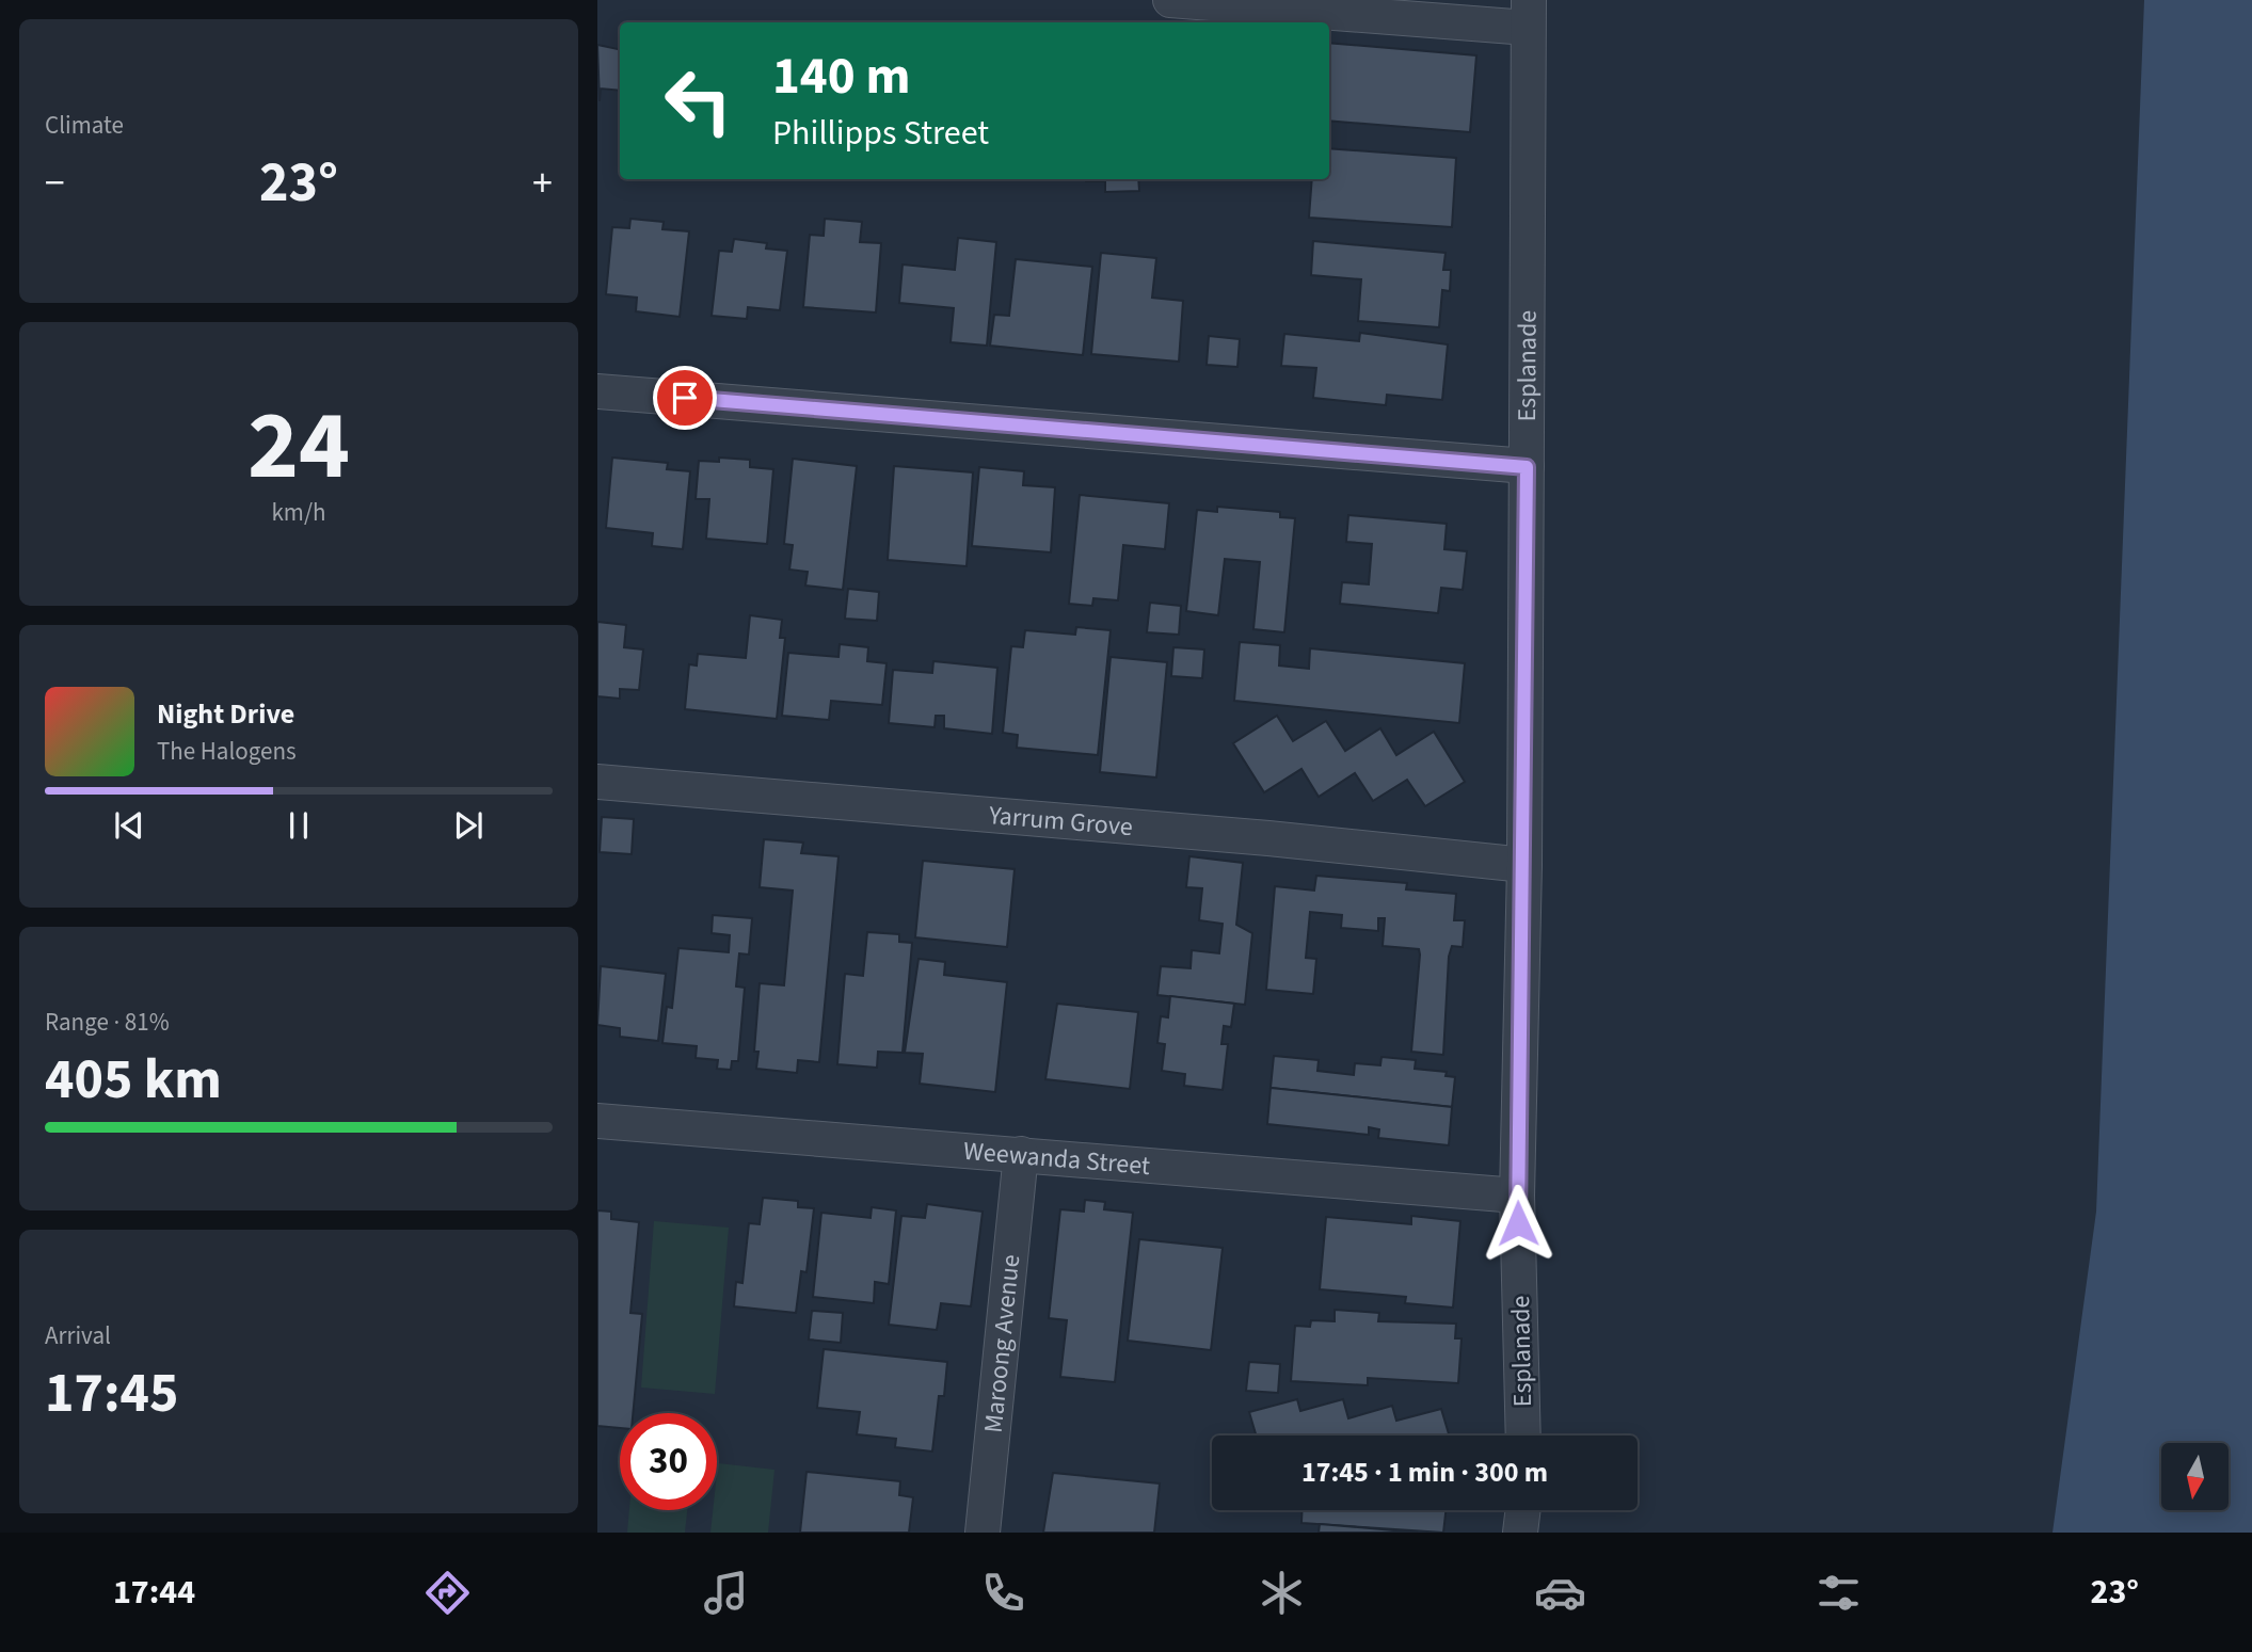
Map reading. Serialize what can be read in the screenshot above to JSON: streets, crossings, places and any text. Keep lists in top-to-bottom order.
{
  "streets": {
    "street": [
      "Esplanade",
      "Yarrum Grove",
      "Weewanda Street",
      "Maroong Avenue"
    ]
  },
  "crossings": [
    ["Esplanade", "Yarrum Grove"],
    ["Esplanade", "Weewanda Street"],
    ["Weewanda Street", "Maroong Avenue"]
  ],
  "north": "bottom",
  "page": {
    "tile": [
      "Climate",
      ["24", "km/h"],
      ["Range · 81%", "405 km"],
      ["Arrival", "17:45"]
    ],
    "turn": ["140 m", "Phillipps Street"],
    "heat": ["−", "23°", "+"],
    "song": ["Night Drive", "The Halogens"],
    "limit": "30",
    "trip": "17:45 · 1 min · 300 m",
    "tabs": ["17:44", "23°"]
  }
}
